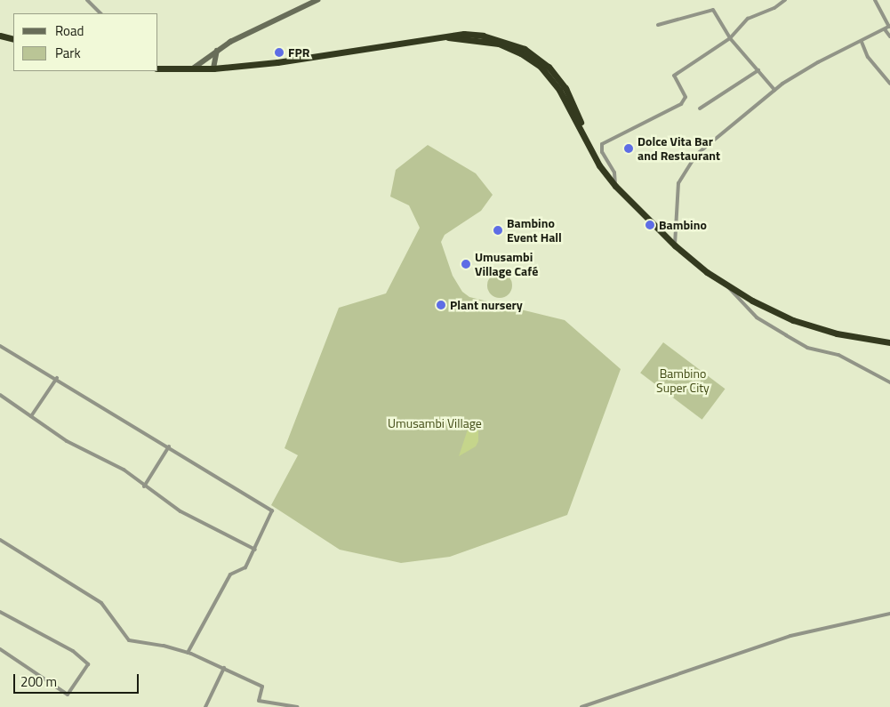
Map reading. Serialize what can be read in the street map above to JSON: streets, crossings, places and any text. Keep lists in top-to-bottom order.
{
  "parks": ["Bambino Super City", "Umusambi Village"],
  "places": [
    "FPR",
    "Dolce Vita Bar and Restaurant",
    "Bambino",
    "Bambino Event Hall",
    "Umusambi Village Café",
    "Plant nursery"
  ],
  "legend": ["Road", "Park"],
  "scale_bar": "200 m"
}
